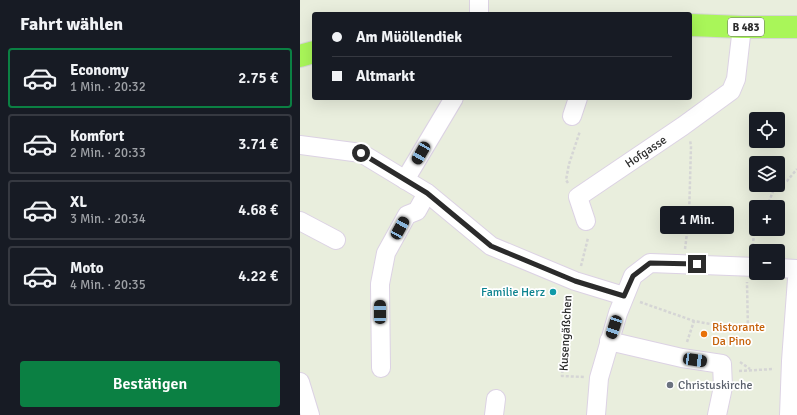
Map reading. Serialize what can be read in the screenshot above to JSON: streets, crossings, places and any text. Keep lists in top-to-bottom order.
{
  "streets": {
    "main road": ["B 483"],
    "street": ["Hofgasse"],
    "path": ["Kusengäßchen"]
  },
  "crossings": [
    ["B 483", "Hofgasse"]
  ],
  "places": ["Familie Herz", "Ristorante Da Pino", "Christuskirche"],
  "page": {
    "heading": "Fahrt wählen",
    "banner": ["Am Müöllendiek", "Altmarkt"],
    "list": [
      {
        "name": "Economy",
        "note": "1 Min. · 20:32",
        "value": "2.75 €"
      },
      {
        "name": "Komfort",
        "note": "2 Min. · 20:33",
        "value": "3.71 €"
      },
      {
        "name": "XL",
        "note": "3 Min. · 20:34",
        "value": "4.68 €"
      },
      {
        "name": "Moto",
        "note": "4 Min. · 20:35",
        "value": "4.22 €"
      }
    ],
    "map_buttons": ["+", "−"],
    "bubble": "1 Min.",
    "buttons": "Bestätigen"
  }
}
